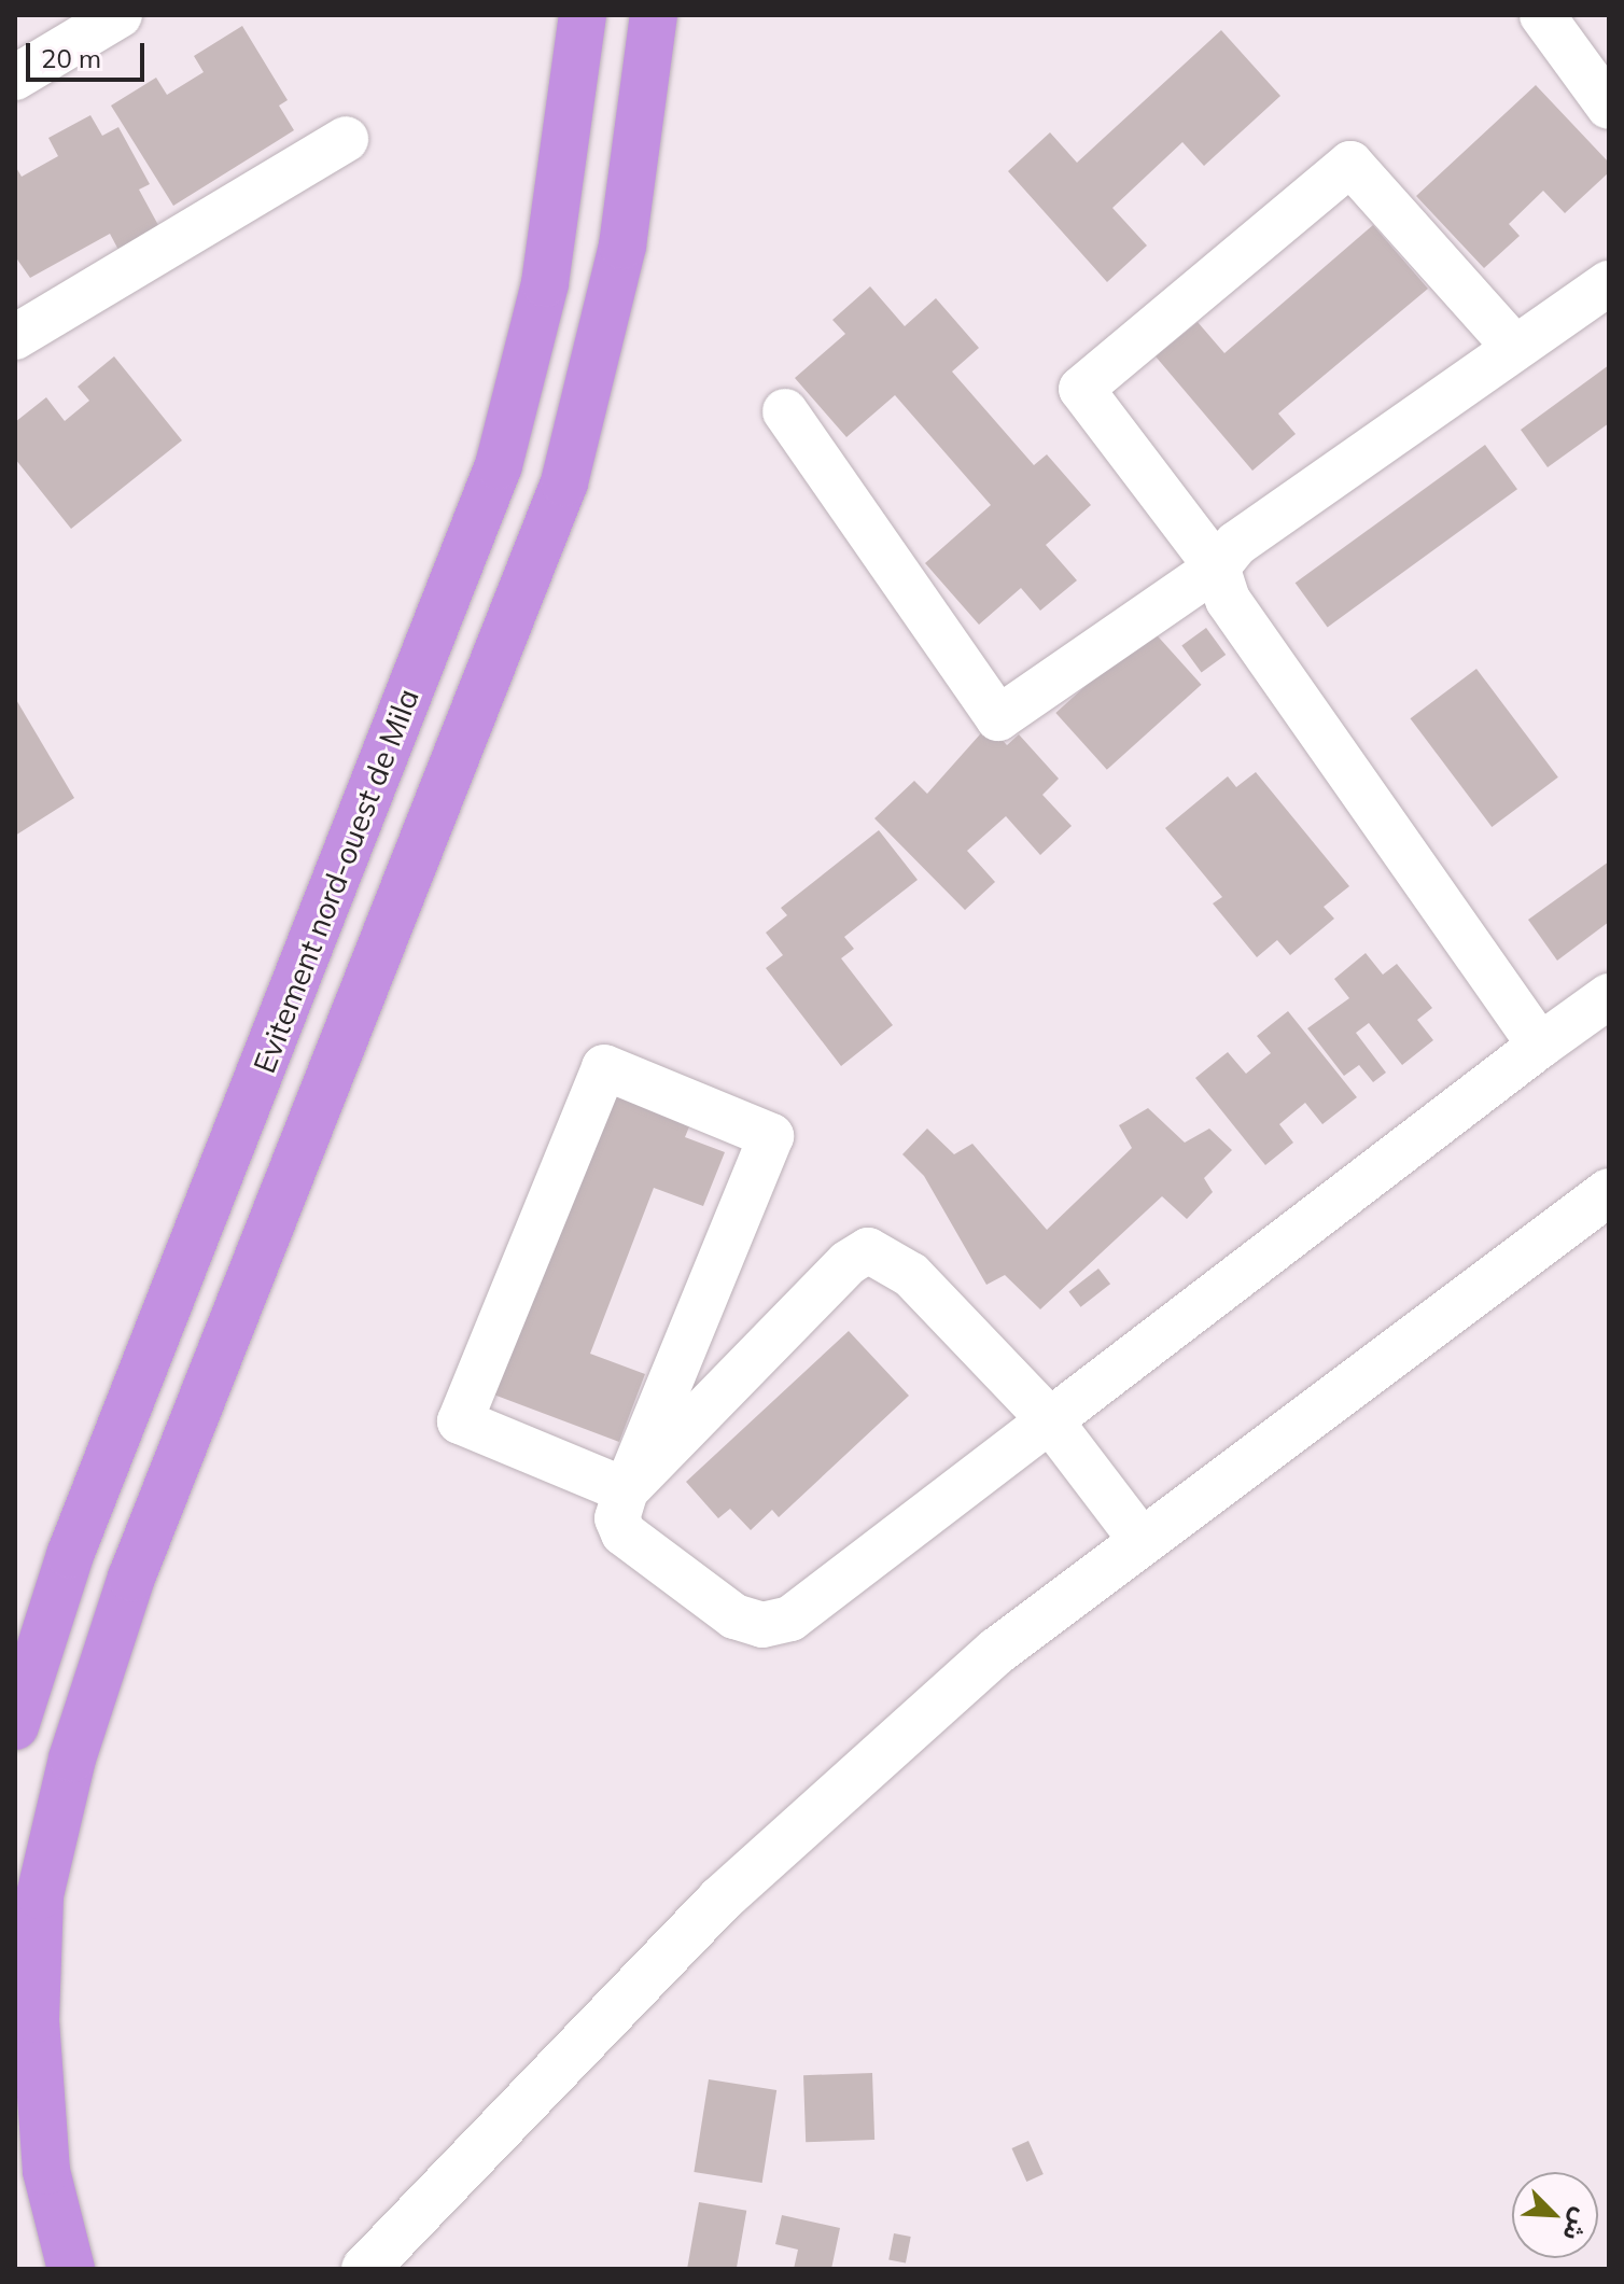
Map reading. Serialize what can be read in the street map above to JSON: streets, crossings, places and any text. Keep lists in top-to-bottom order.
{
  "streets": {
    "highway": ["Evitement nord-ouest de Mila"]
  },
  "scale_bar": "20 m",
  "north": "bottom right"
}
